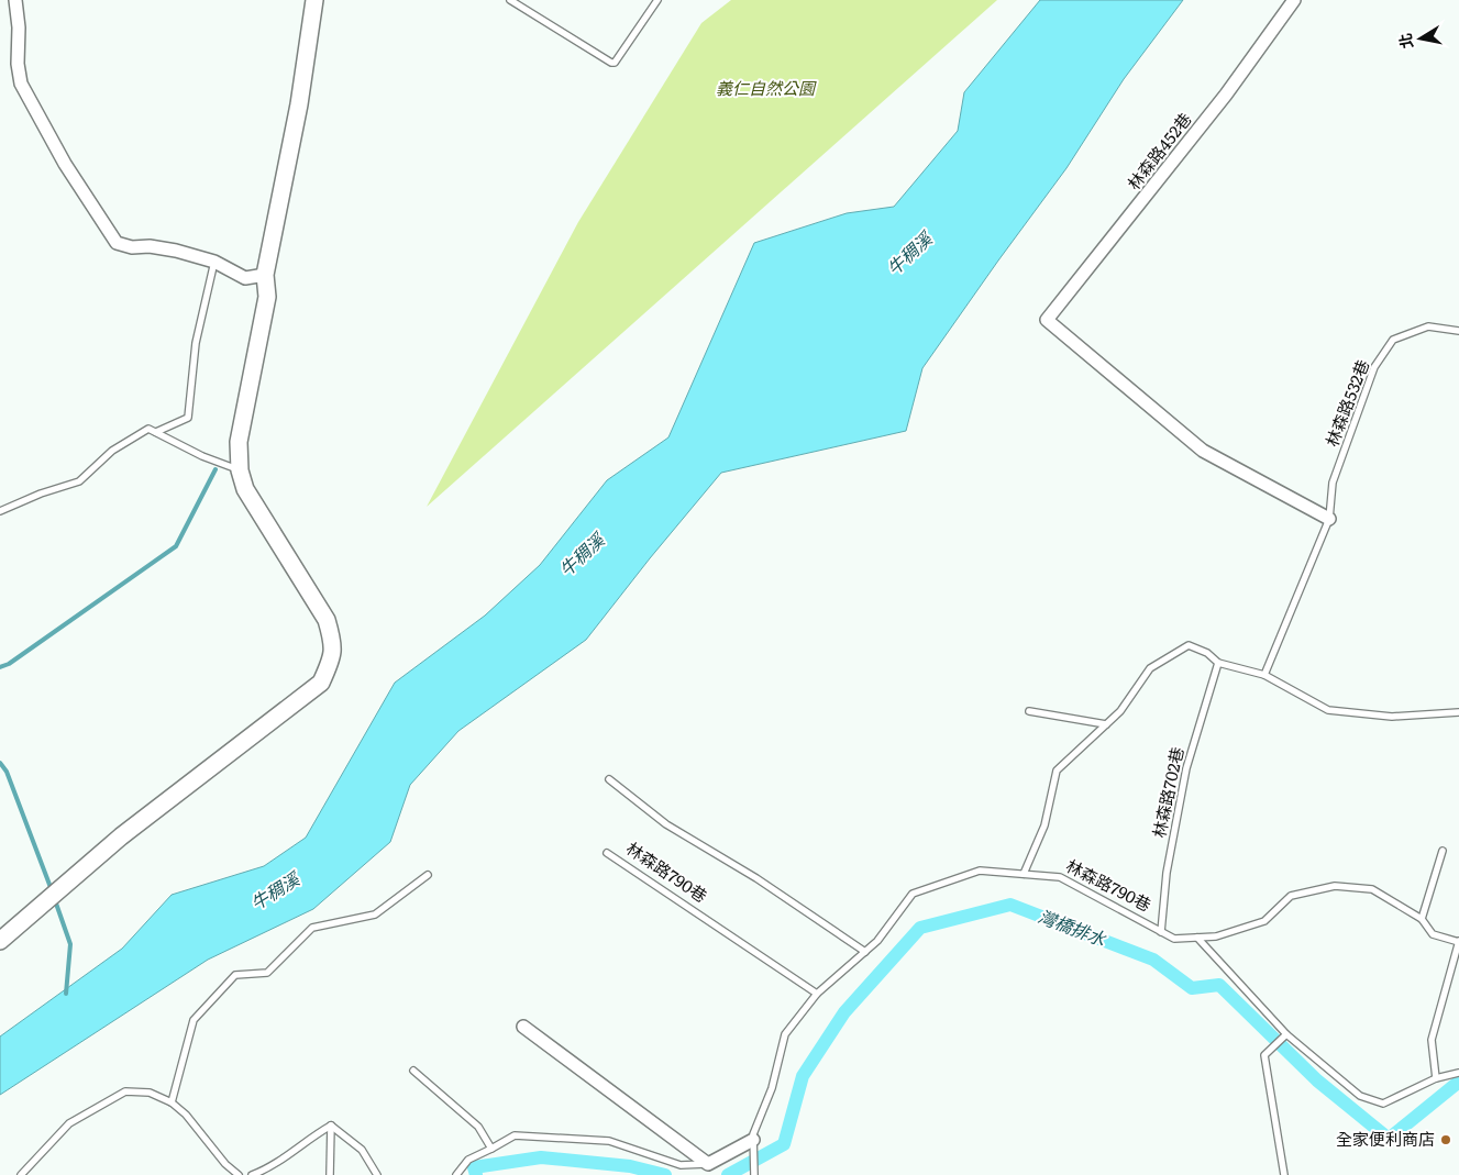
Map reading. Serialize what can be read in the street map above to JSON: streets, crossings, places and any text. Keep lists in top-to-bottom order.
{
  "streets": {
    "street": ["林森路452巷"],
    "lane": ["林森路532巷", "林森路702巷", "林森路790巷"]
  },
  "crossings": [
    ["林森路452巷", "林森路532巷"],
    ["林森路702巷", "林森路790巷"]
  ],
  "water": ["牛稠溪", "灣橋排水"],
  "parks": ["義仁自然公園"],
  "places": ["全家便利商店"],
  "north": "left"
}
